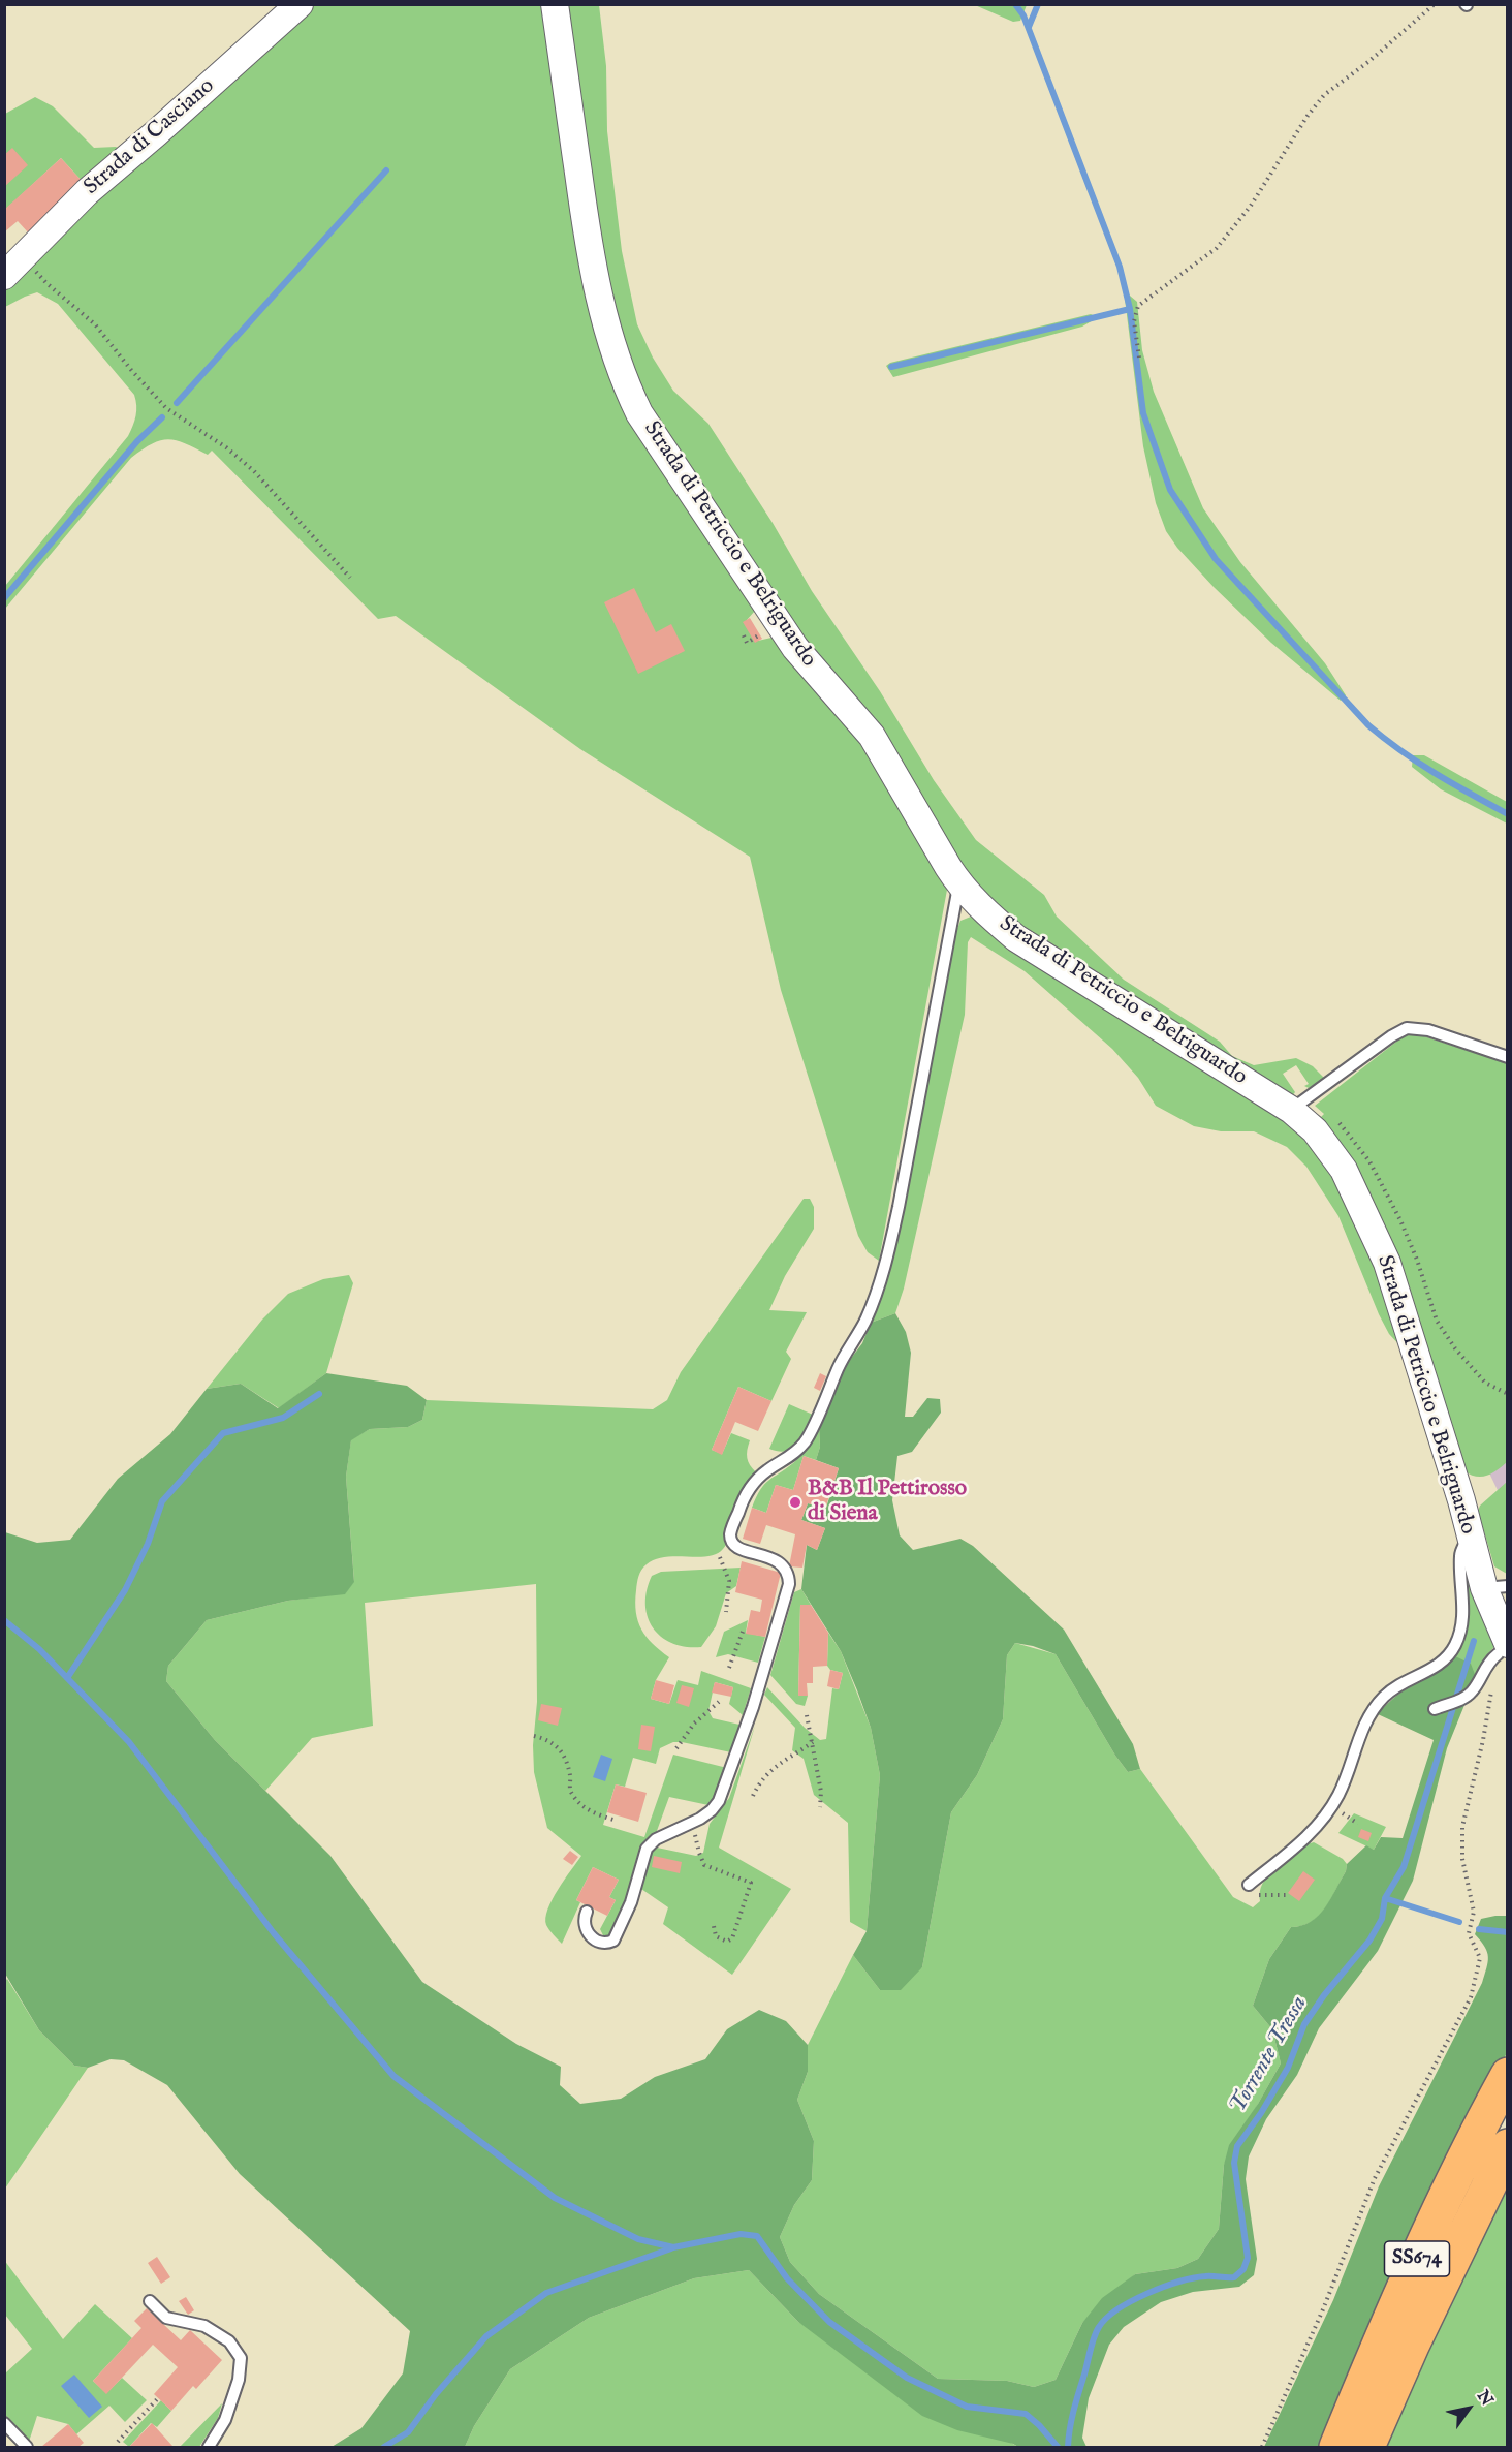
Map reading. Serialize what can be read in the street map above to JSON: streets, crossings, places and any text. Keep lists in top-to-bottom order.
{
  "streets": {
    "highway": ["SS674"],
    "street": ["Strada di Casciano", "Strada di Petriccio e Belriguardo"]
  },
  "water": ["Torrente Tressa"],
  "places": ["B&B Il Pettirosso di Siena"],
  "north": "top right"
}
